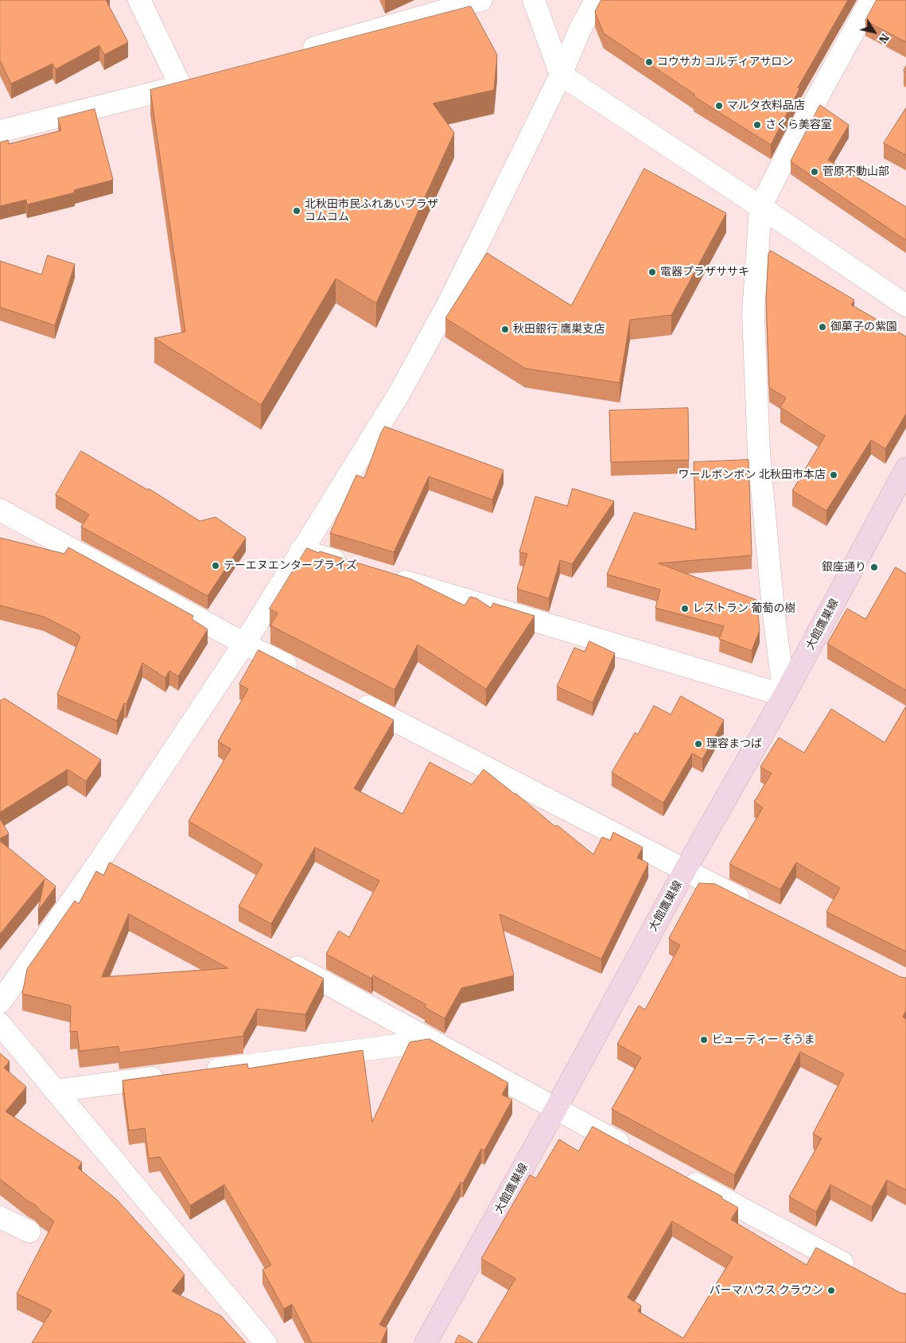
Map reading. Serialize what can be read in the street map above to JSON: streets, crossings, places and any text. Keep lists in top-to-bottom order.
{
  "streets": {
    "main road": ["大館鷹巣線"]
  },
  "places": [
    "コウサカ コルディアサロン",
    "マルタ衣料品店",
    "さくら美容室",
    "菅原不動山部",
    "北秋田市民ふれあいプラザ コムコム",
    "電器プラザササキ",
    "御菓子の紫園",
    "秋田銀行 鷹巣支店",
    "ワールボンボン 北秋田市本店",
    "テーエヌエンタープライズ",
    "銀座通り",
    "レストラン 葡萄の樹",
    "理容まつば",
    "ビューティー そうま",
    "パーマハウス クラウン"
  ],
  "north": "bottom right"
}
